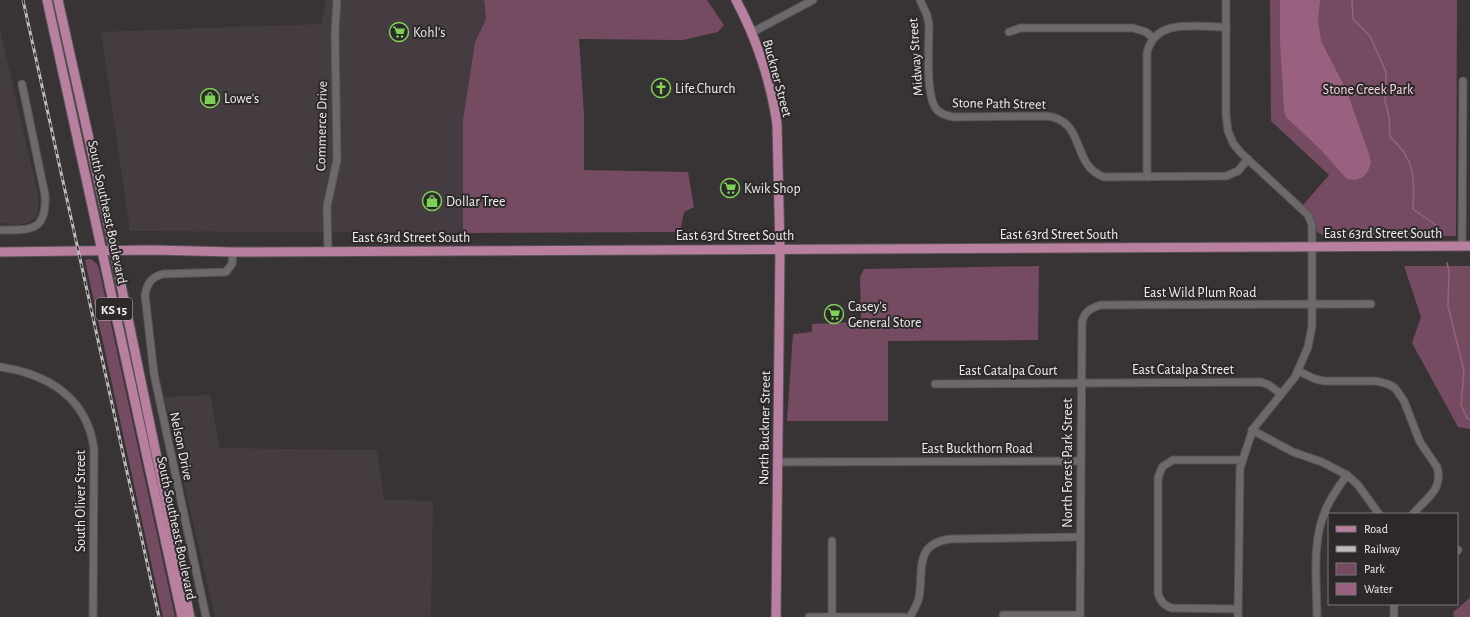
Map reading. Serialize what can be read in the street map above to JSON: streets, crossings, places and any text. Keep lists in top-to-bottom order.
{
  "streets": {
    "main road": [
      "Buckner Street",
      "South Southeast Boulevard",
      "East 63rd Street South",
      "KS 15",
      "North Buckner Street"
    ],
    "street": [
      "Midway Street",
      "Stone Path Street",
      "Commerce Drive",
      "East Wild Plum Road",
      "East Catalpa Street",
      "East Catalpa Court",
      "Nelson Drive",
      "East Buckthorn Road",
      "North Forest Park Street",
      "South Oliver Street"
    ]
  },
  "crossings": [
    ["Midway Street", "Stone Path Street"],
    ["Buckner Street", "East 63rd Street South"],
    ["Buckner Street", "North Buckner Street"],
    ["Commerce Drive", "East 63rd Street South"],
    ["South Southeast Boulevard", "East 63rd Street South"],
    ["East 63rd Street South", "North Buckner Street"],
    ["East 63rd Street South", "Nelson Drive"],
    ["East Wild Plum Road", "North Forest Park Street"],
    ["East Catalpa Street", "East Catalpa Court"],
    ["East Catalpa Street", "North Forest Park Street"],
    ["East Catalpa Court", "North Forest Park Street"],
    ["North Buckner Street", "East Buckthorn Road"],
    ["East Buckthorn Road", "North Forest Park Street"]
  ],
  "parks": ["Stone Creek Park"],
  "places": {
    "supermarket": ["Kohl's", "Kwik Shop", "Casey's General Store"],
    "church": ["Life.Church"],
    "shop": ["Lowe's", "Dollar Tree"]
  },
  "legend": [
    "Road",
    "Railway",
    "Park",
    "Water"
  ]
}
